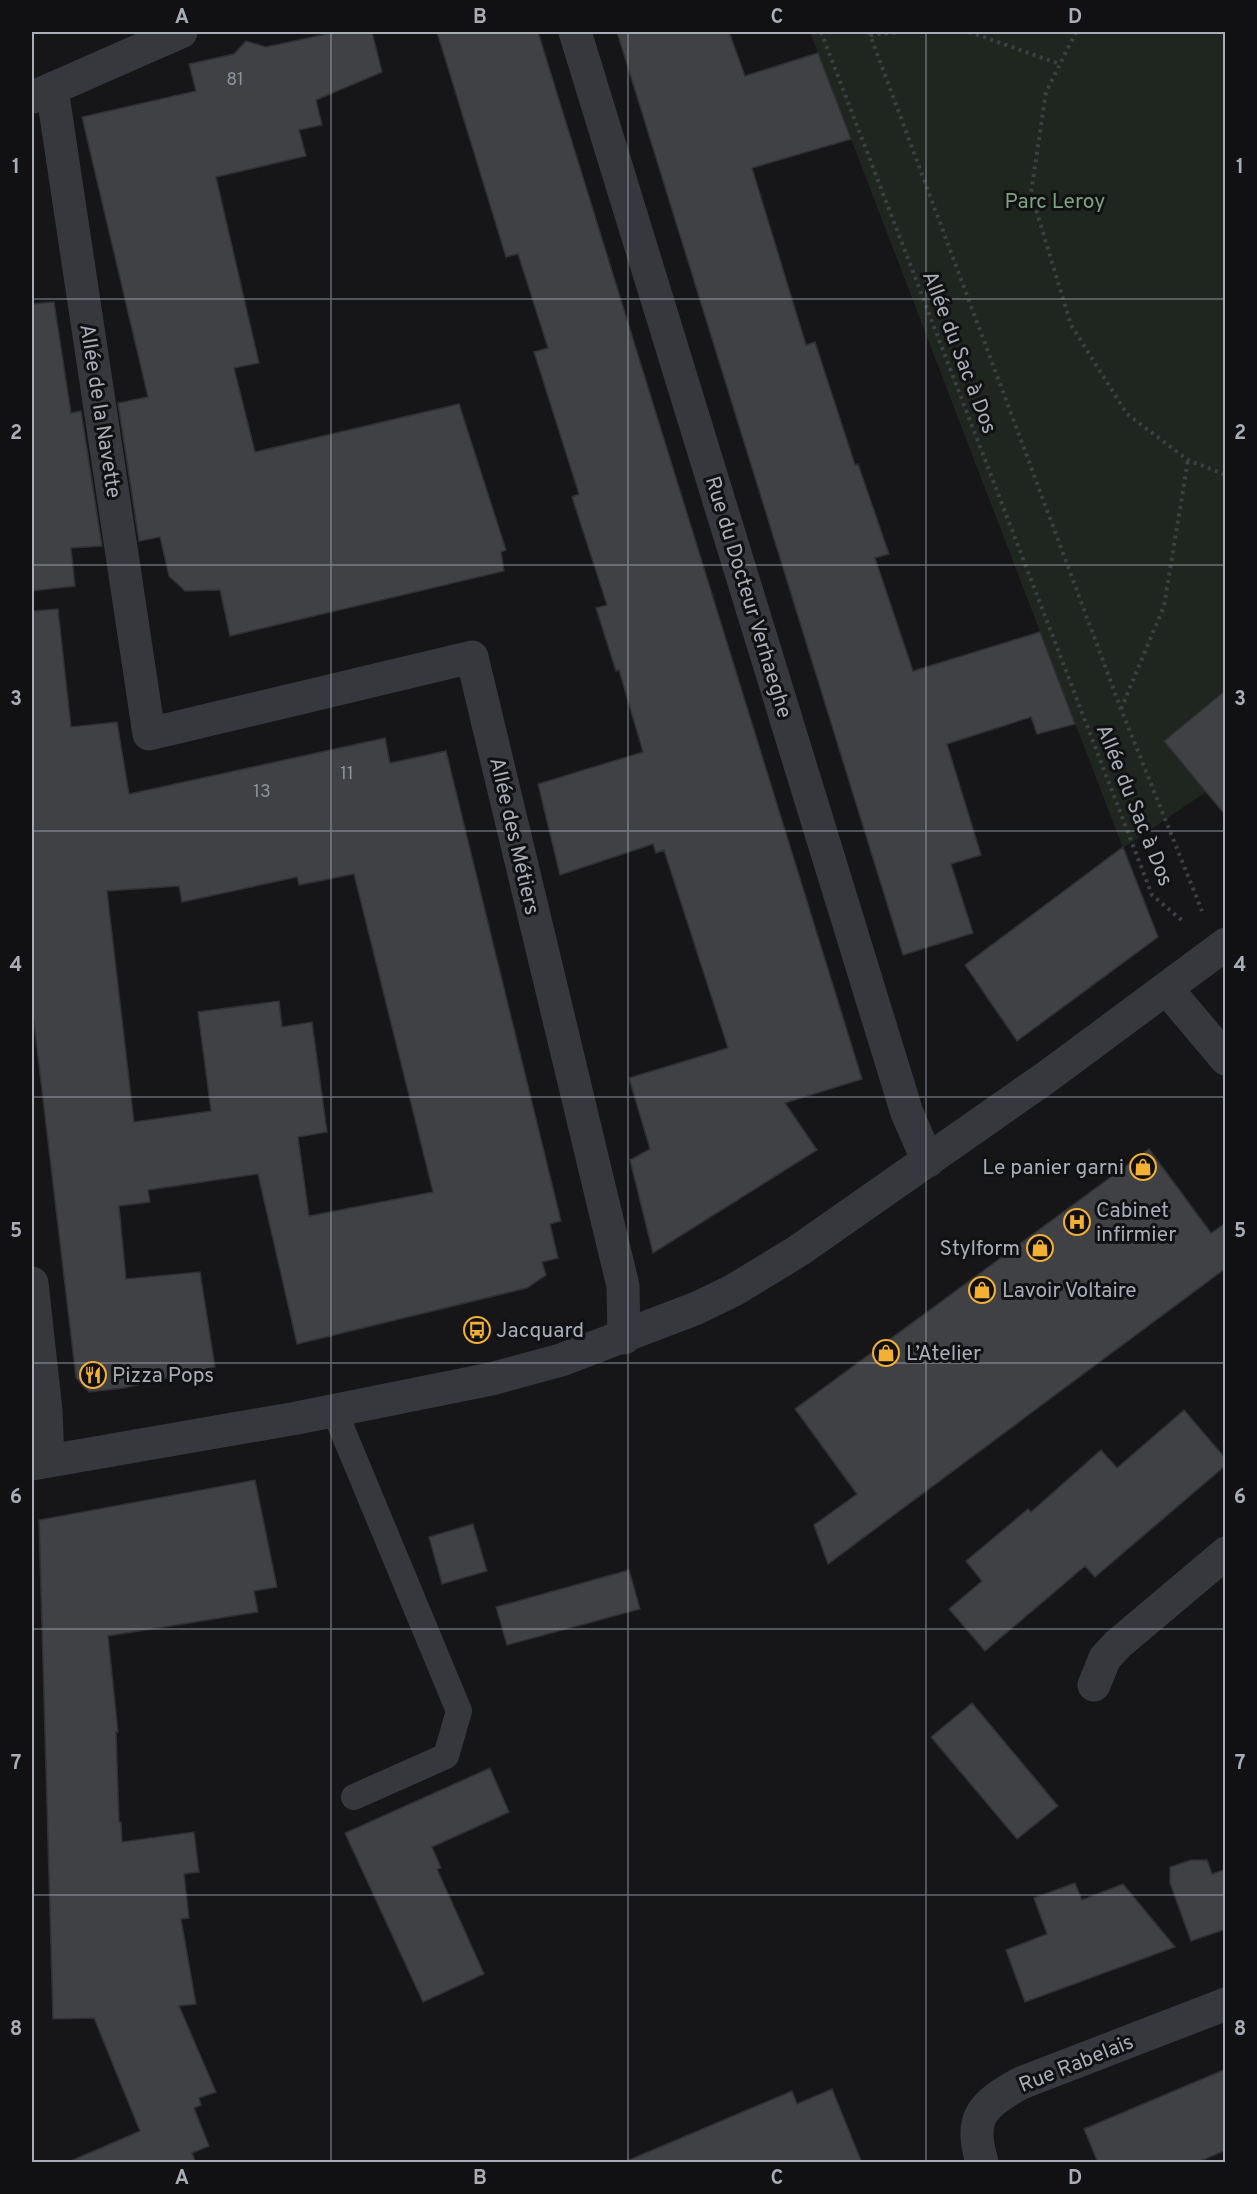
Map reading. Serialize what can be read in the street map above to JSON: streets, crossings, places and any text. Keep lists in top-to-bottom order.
{
  "streets": {
    "street": [
      "Allée de la Navette",
      "Rue du Docteur Verhaeghe",
      "Allée des Métiers",
      "Rue Rabelais"
    ],
    "path": ["Allée du Sac à Dos"]
  },
  "crossings": [
    ["Allée de la Navette", "Allée des Métiers"]
  ],
  "parks": ["Parc Leroy"],
  "places": {
    "shop": [
      "Le panier garni",
      "Stylform",
      "Lavoir Voltaire",
      "L’Atelier"
    ],
    "hospital": ["Cabinet infirmier"],
    "bus stop": ["Jacquard"],
    "restaurant": ["Pizza Pops"]
  },
  "house_numbers": ["81", "11", "13"],
  "grid": {
    "columns": [
      "A",
      "B",
      "C",
      "D"
    ],
    "rows": [
      "1",
      "2",
      "3",
      "4",
      "5",
      "6",
      "7",
      "8"
    ]
  }
}
